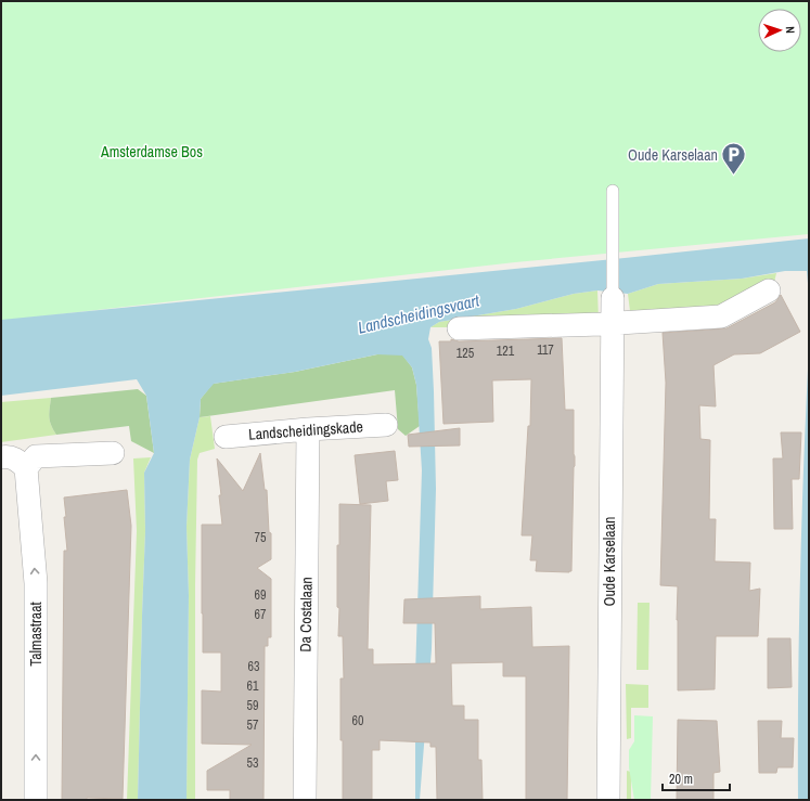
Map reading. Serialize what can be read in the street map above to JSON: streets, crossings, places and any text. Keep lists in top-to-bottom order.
{
  "streets": {
    "street": [
      "Landscheidingskade",
      "Oude Karselaan",
      "Da Costalaan",
      "Talmastraat"
    ]
  },
  "crossings": [
    ["Landscheidingskade", "Da Costalaan"]
  ],
  "one_way": ["Talmastraat"],
  "water": ["Landscheidingsvaart"],
  "parks": ["Amsterdamse Bos"],
  "places": {
    "parking": ["Oude Karselaan"]
  },
  "house_numbers": [
    "117",
    "121",
    "125",
    "75",
    "69",
    "67",
    "63",
    "61",
    "59",
    "60",
    "57",
    "53"
  ],
  "scale_bar": "20 m",
  "north": "right"
}
